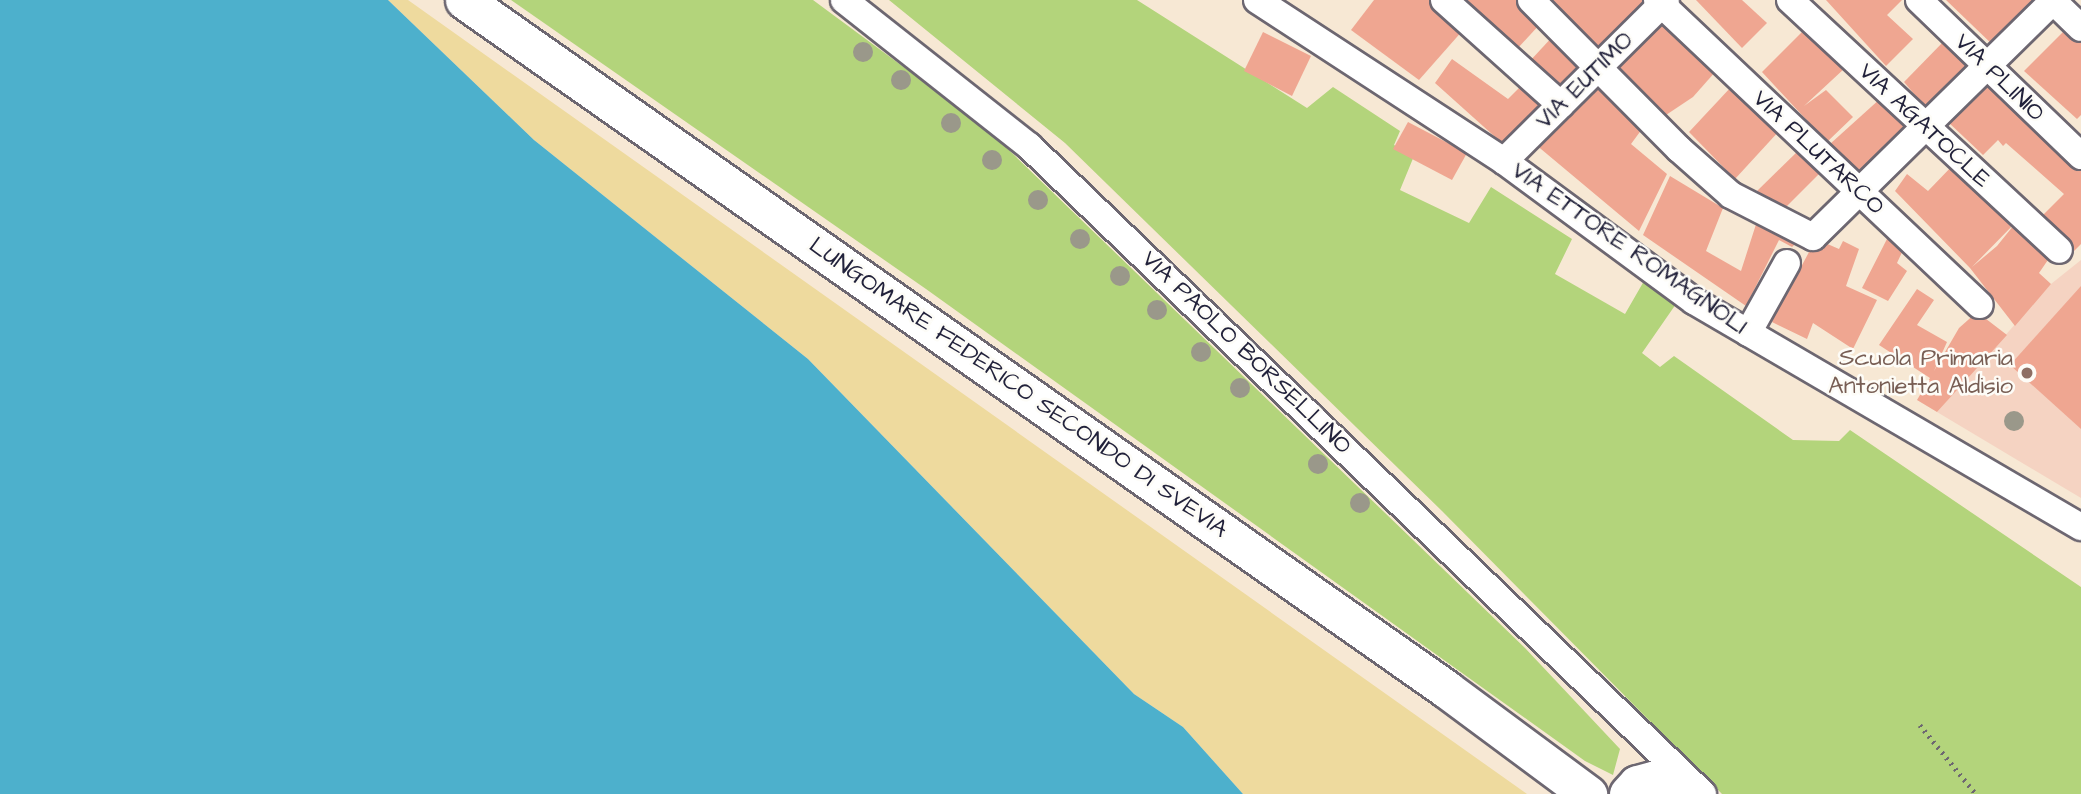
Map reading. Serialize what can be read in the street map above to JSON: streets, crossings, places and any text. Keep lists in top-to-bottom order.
{
  "streets": {
    "street": [
      "VIA PLINIO",
      "VIA EUTIMO",
      "VIA AGATOCLE",
      "VIA PLUTARCO",
      "VIA ETTORE ROMAGNOLI",
      "VIA PAOLO BORSELLINO",
      "LUNGOMARE FEDERICO SECONDO DI SVEVIA"
    ]
  },
  "crossings": [
    ["VIA EUTIMO", "VIA PLUTARCO"],
    ["VIA EUTIMO", "VIA ETTORE ROMAGNOLI"],
    ["VIA PAOLO BORSELLINO", "LUNGOMARE FEDERICO SECONDO DI SVEVIA"]
  ],
  "places": ["Scuola Primaria Antonietta Aldisio"]
}
